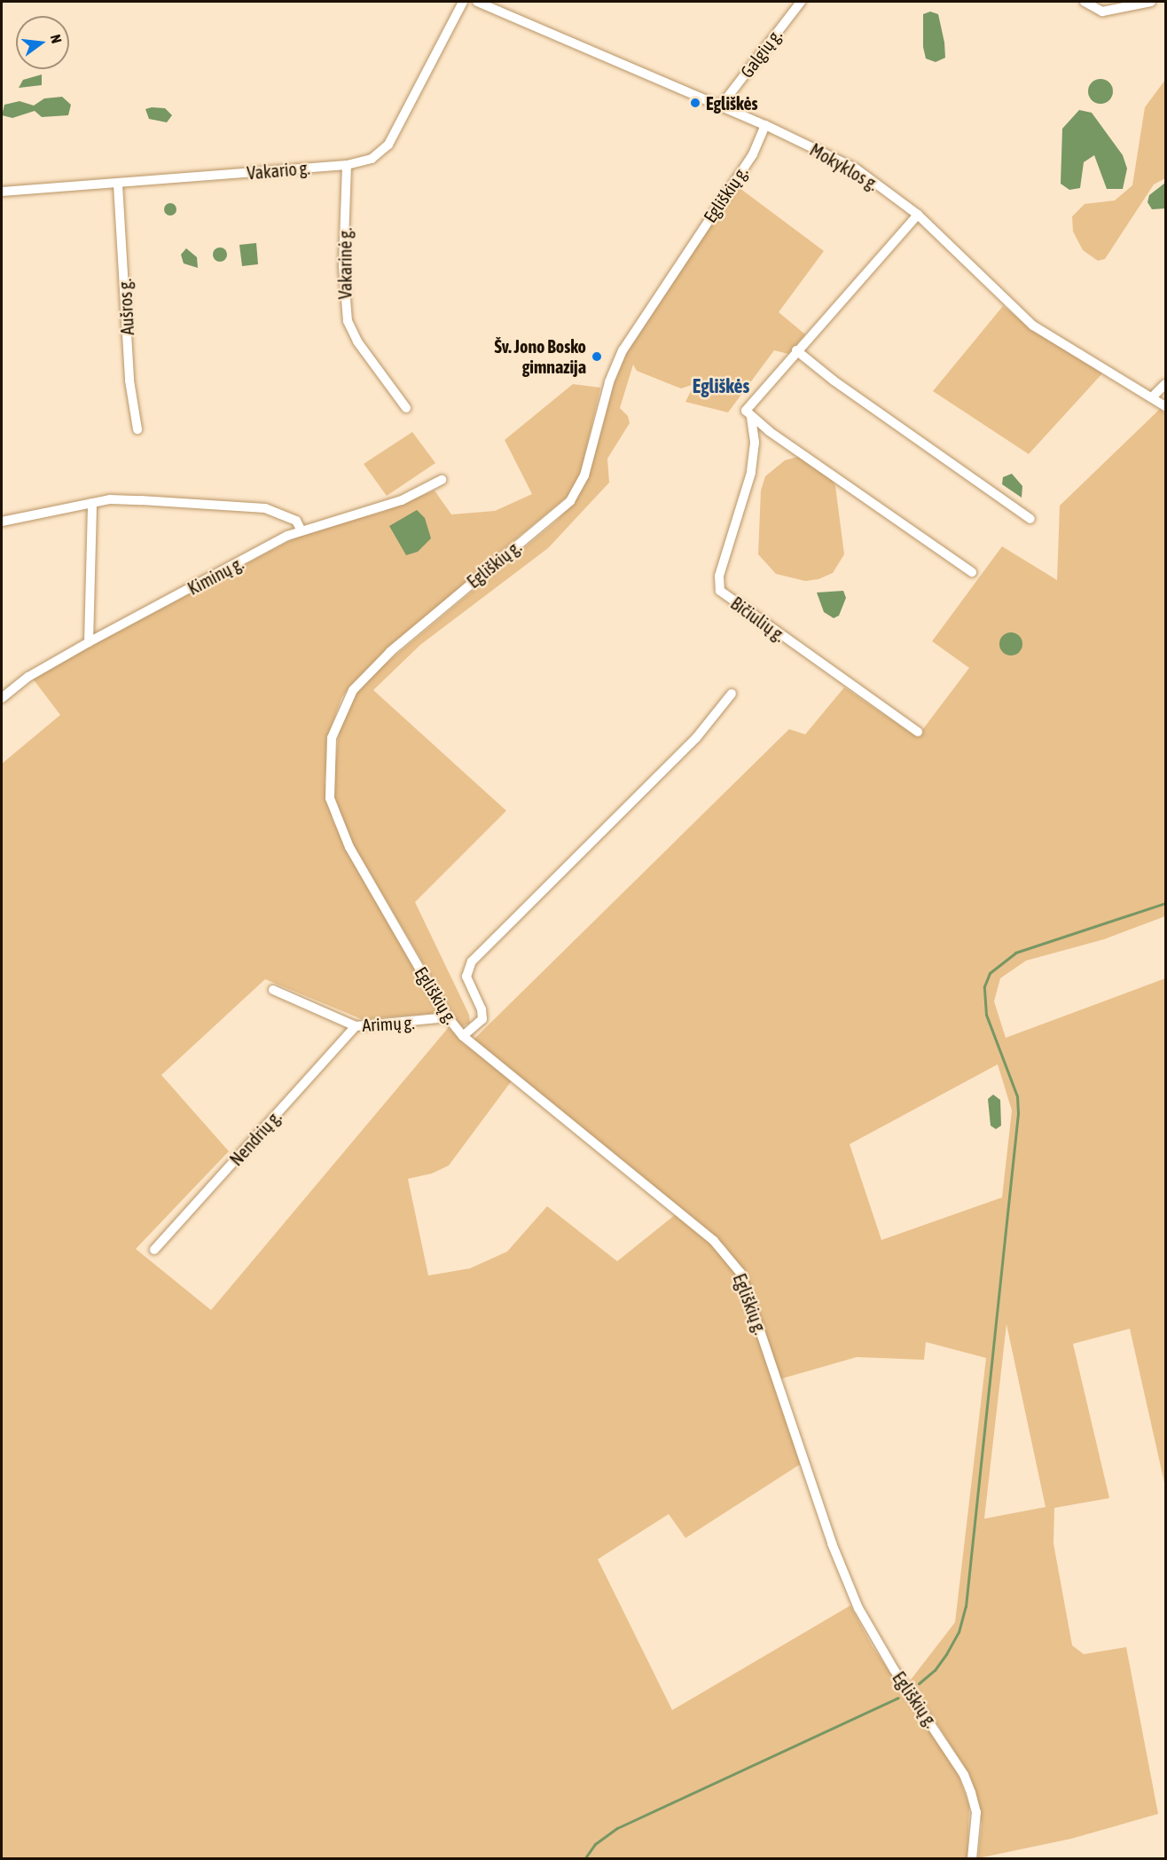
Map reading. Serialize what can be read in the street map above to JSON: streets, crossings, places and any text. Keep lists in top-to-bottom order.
{
  "streets": {
    "street": [
      "Galgių g.",
      "Mokyklos g.",
      "Vakario g.",
      "Egliškių g.",
      "Vakarinė g.",
      "Aušros g.",
      "Kiminų g.",
      "Bičiulių g.",
      "Arimų g.",
      "Nendrių g."
    ]
  },
  "crossings": [
    ["Galgių g.", "Mokyklos g."],
    ["Mokyklos g.", "Egliškių g."],
    ["Vakario g.", "Vakarinė g."],
    ["Vakario g.", "Aušros g."],
    ["Egliškių g.", "Arimų g."],
    ["Arimų g.", "Nendrių g."]
  ],
  "districts": ["Egliškės"],
  "places": ["Egliškės", "Šv. Jono Bosko gimnazija"],
  "north": "right"
}
